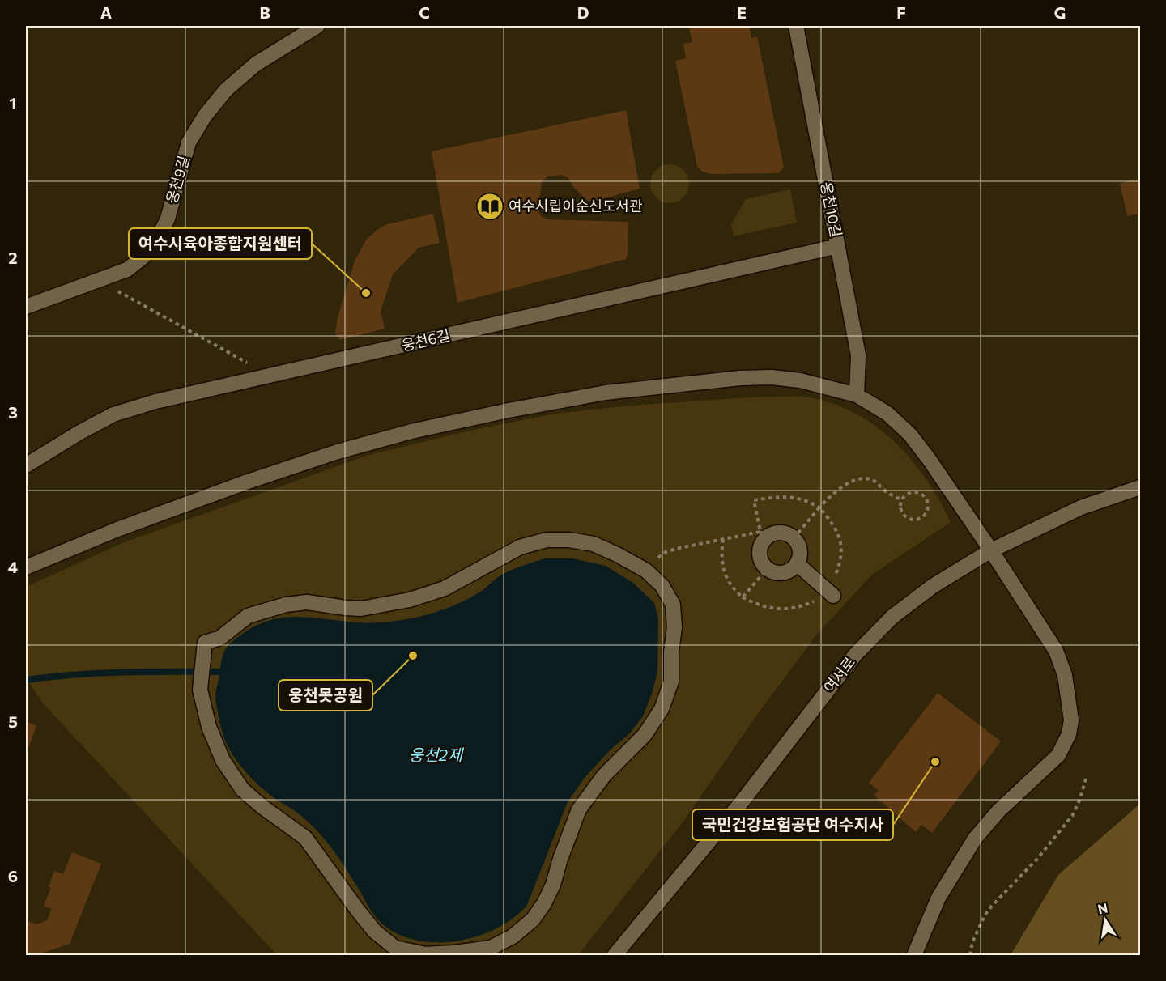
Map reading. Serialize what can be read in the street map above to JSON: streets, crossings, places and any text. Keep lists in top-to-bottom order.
{
  "streets": {
    "street": [
      "웅천9길",
      "웅천10길",
      "웅천6길",
      "여서로"
    ]
  },
  "crossings": [
    ["웅천10길", "웅천6길"]
  ],
  "water": ["웅천2제"],
  "places": {
    "library": ["여수시립이순신도서관"],
    "other": ["여수시육아종합지원센터", "웅천못공원", "국민건강보험공단 여수지사"]
  },
  "north": "top",
  "grid": {
    "columns": [
      "A",
      "B",
      "C",
      "D",
      "E",
      "F",
      "G"
    ],
    "rows": [
      "1",
      "2",
      "3",
      "4",
      "5",
      "6"
    ]
  }
}
